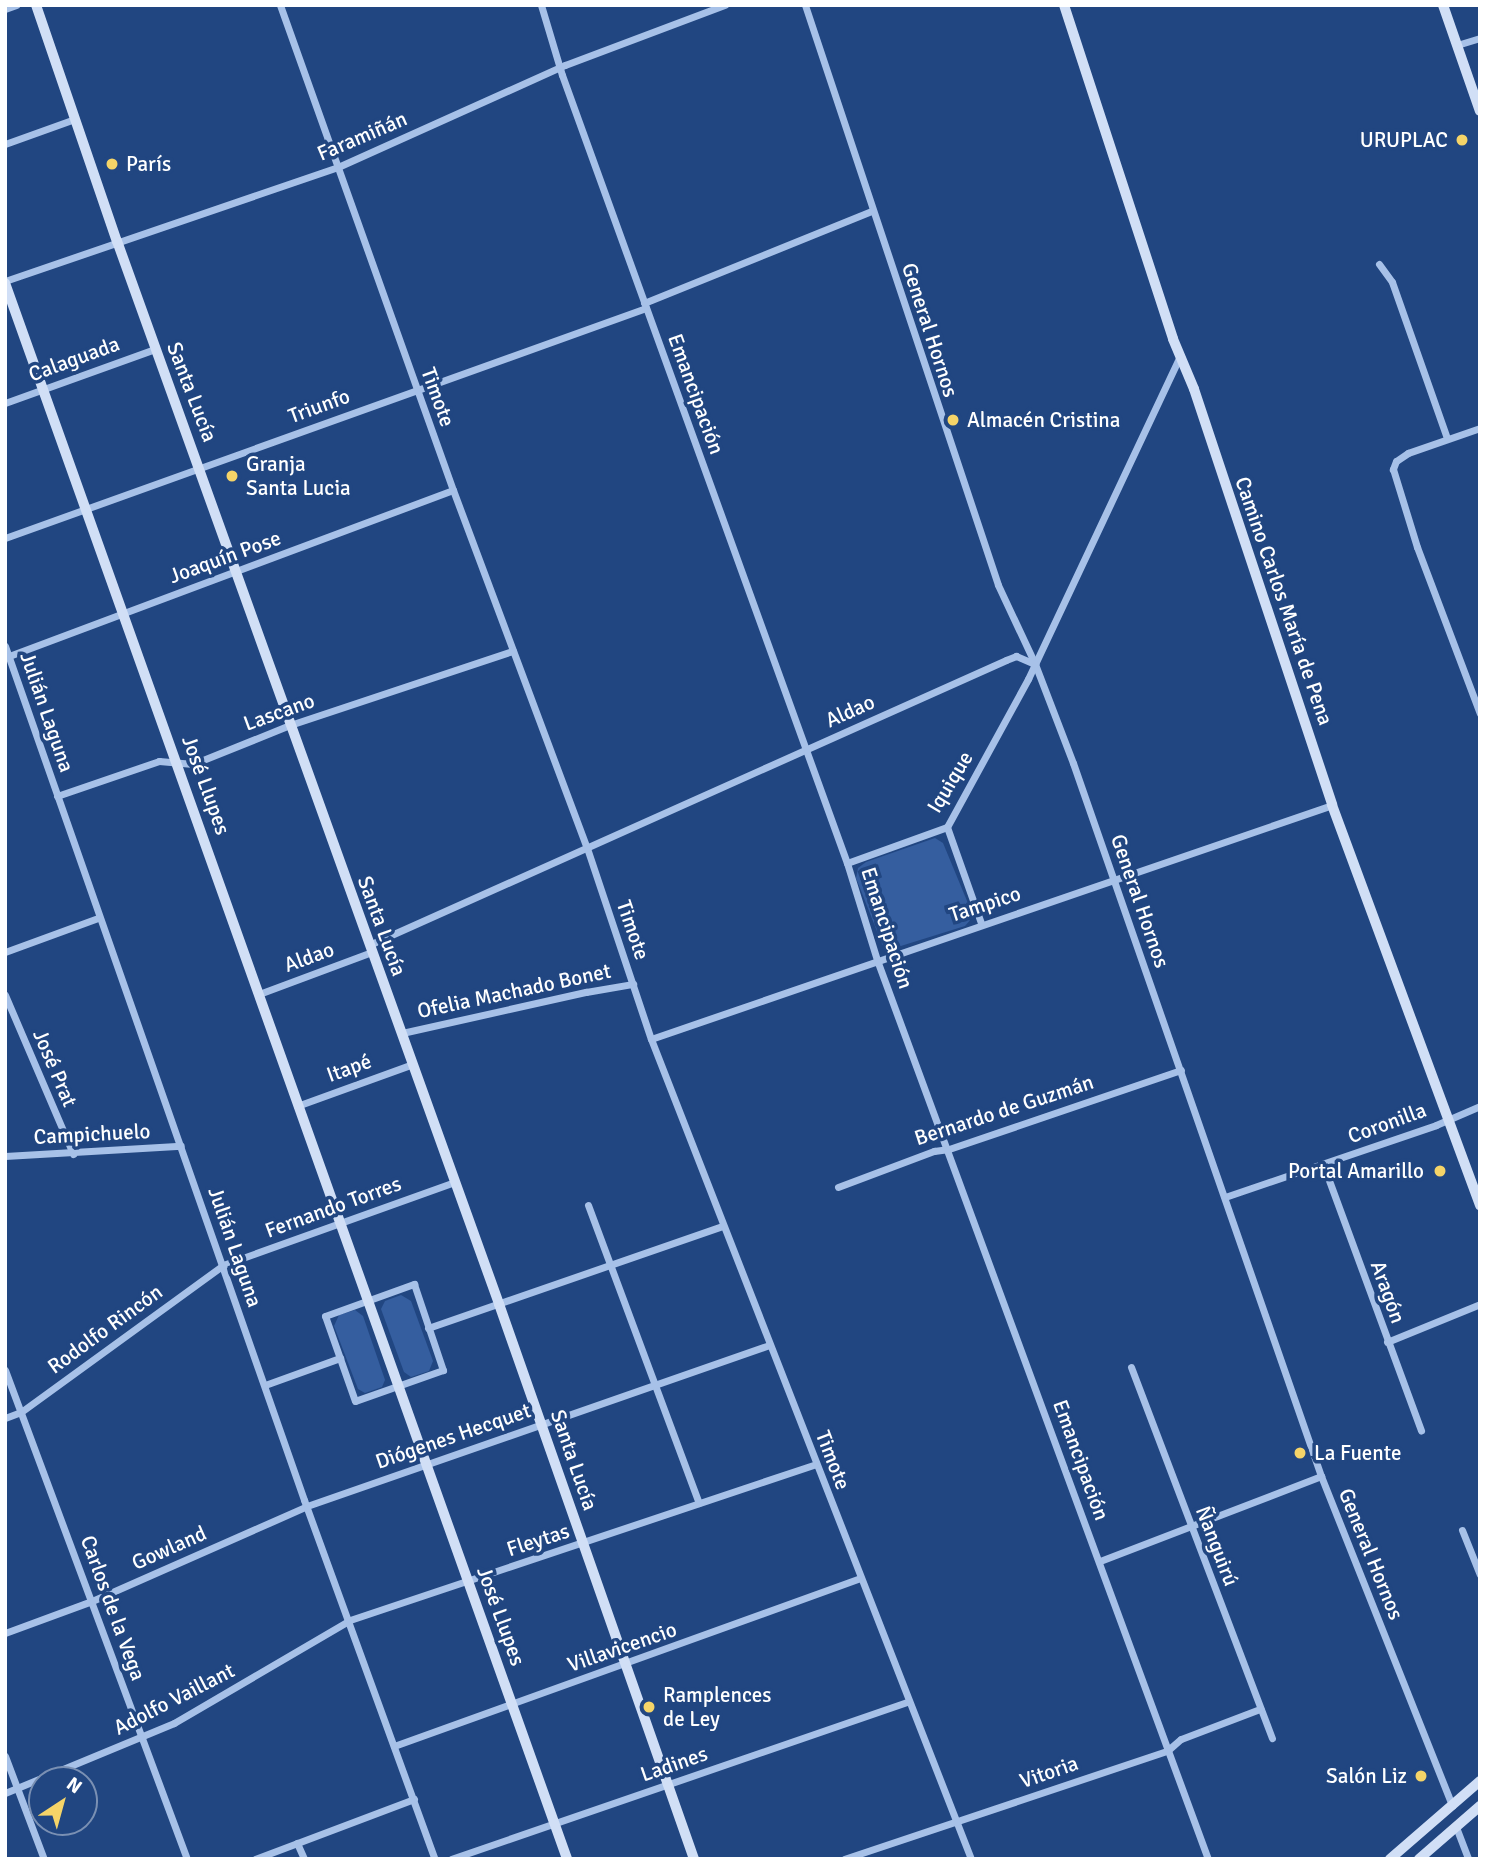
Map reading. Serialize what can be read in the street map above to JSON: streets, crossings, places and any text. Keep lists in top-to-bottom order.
{
  "streets": {
    "street": [
      "Faramiñán",
      "General Hornos",
      "Calaguada",
      "Santa Lucía",
      "Emancipación",
      "Timote",
      "Triunfo",
      "Joaquín Pose",
      "Camino Carlos María de Pena",
      "Aldao",
      "Julián Laguna",
      "Lascano",
      "Iquique",
      "José Llupes",
      "Tampico",
      "Ofelia Machado Bonet",
      "José Prat",
      "Itapé",
      "Bernardo de Guzmán",
      "Coronilla",
      "Campichuelo",
      "Fernando Torres",
      "Aragón",
      "Rodolfo Rincón",
      "Diógenes Hecquet",
      "Fleytas",
      "Ñanguirú",
      "Gowland",
      "Carlos de la Vega",
      "Villavicencio",
      "Adolfo Vaillant",
      "Ladines",
      "Vitoria"
    ]
  },
  "crossings": [
    ["Faramiñán", "Santa Lucía"],
    ["Faramiñán", "Emancipación"],
    ["Faramiñán", "Timote"],
    ["Faramiñán", "José Llupes"],
    ["General Hornos", "Triunfo"],
    ["General Hornos", "Aldao"],
    ["General Hornos", "Iquique"],
    ["General Hornos", "Tampico"],
    ["General Hornos", "Bernardo de Guzmán"],
    ["General Hornos", "Coronilla"],
    ["Calaguada", "Santa Lucía"],
    ["Calaguada", "José Llupes"],
    ["Santa Lucía", "Triunfo"],
    ["Santa Lucía", "Joaquín Pose"],
    ["Santa Lucía", "Aldao"],
    ["Santa Lucía", "Lascano"],
    ["Santa Lucía", "Ofelia Machado Bonet"],
    ["Santa Lucía", "Itapé"],
    ["Santa Lucía", "Fernando Torres"],
    ["Santa Lucía", "Diógenes Hecquet"],
    ["Santa Lucía", "Fleytas"],
    ["Santa Lucía", "Villavicencio"],
    ["Santa Lucía", "Ladines"],
    ["Emancipación", "Triunfo"],
    ["Emancipación", "Aldao"],
    ["Emancipación", "Iquique"],
    ["Emancipación", "Tampico"],
    ["Emancipación", "Bernardo de Guzmán"],
    ["Emancipación", "Vitoria"],
    ["Timote", "Triunfo"],
    ["Timote", "Joaquín Pose"],
    ["Timote", "Aldao"],
    ["Timote", "Lascano"],
    ["Timote", "Tampico"],
    ["Timote", "Ofelia Machado Bonet"],
    ["Timote", "Diógenes Hecquet"],
    ["Timote", "Fleytas"],
    ["Timote", "Villavicencio"],
    ["Timote", "Ladines"],
    ["Timote", "Vitoria"],
    ["Triunfo", "José Llupes"],
    ["Joaquín Pose", "Julián Laguna"],
    ["Joaquín Pose", "José Llupes"],
    ["Camino Carlos María de Pena", "Tampico"],
    ["Camino Carlos María de Pena", "Coronilla"],
    ["Aldao", "Iquique"],
    ["Aldao", "José Llupes"],
    ["Julián Laguna", "Lascano"],
    ["Julián Laguna", "Campichuelo"],
    ["Julián Laguna", "Fernando Torres"],
    ["Julián Laguna", "Rodolfo Rincón"],
    ["Julián Laguna", "Diógenes Hecquet"],
    ["Julián Laguna", "Fleytas"],
    ["Julián Laguna", "Gowland"],
    ["Julián Laguna", "Villavicencio"],
    ["Julián Laguna", "Adolfo Vaillant"],
    ["Lascano", "José Llupes"],
    ["José Llupes", "Itapé"],
    ["José Llupes", "Fernando Torres"],
    ["José Llupes", "Diógenes Hecquet"],
    ["José Llupes", "Fleytas"],
    ["José Llupes", "Villavicencio"],
    ["José Llupes", "Ladines"],
    ["José Prat", "Campichuelo"],
    ["Coronilla", "Aragón"],
    ["Fernando Torres", "Rodolfo Rincón"],
    ["Rodolfo Rincón", "Carlos de la Vega"],
    ["Diógenes Hecquet", "Gowland"],
    ["Fleytas", "Adolfo Vaillant"],
    ["Ñanguirú", "Vitoria"],
    ["Gowland", "Carlos de la Vega"],
    ["Carlos de la Vega", "Adolfo Vaillant"]
  ],
  "places": [
    "URUPLAC",
    "París",
    "Almacén Cristina",
    "Granja Santa Lucia",
    "Portal Amarillo",
    "La Fuente",
    "Ramplences de Ley",
    "Salón Liz"
  ],
  "north": "top right"
}
